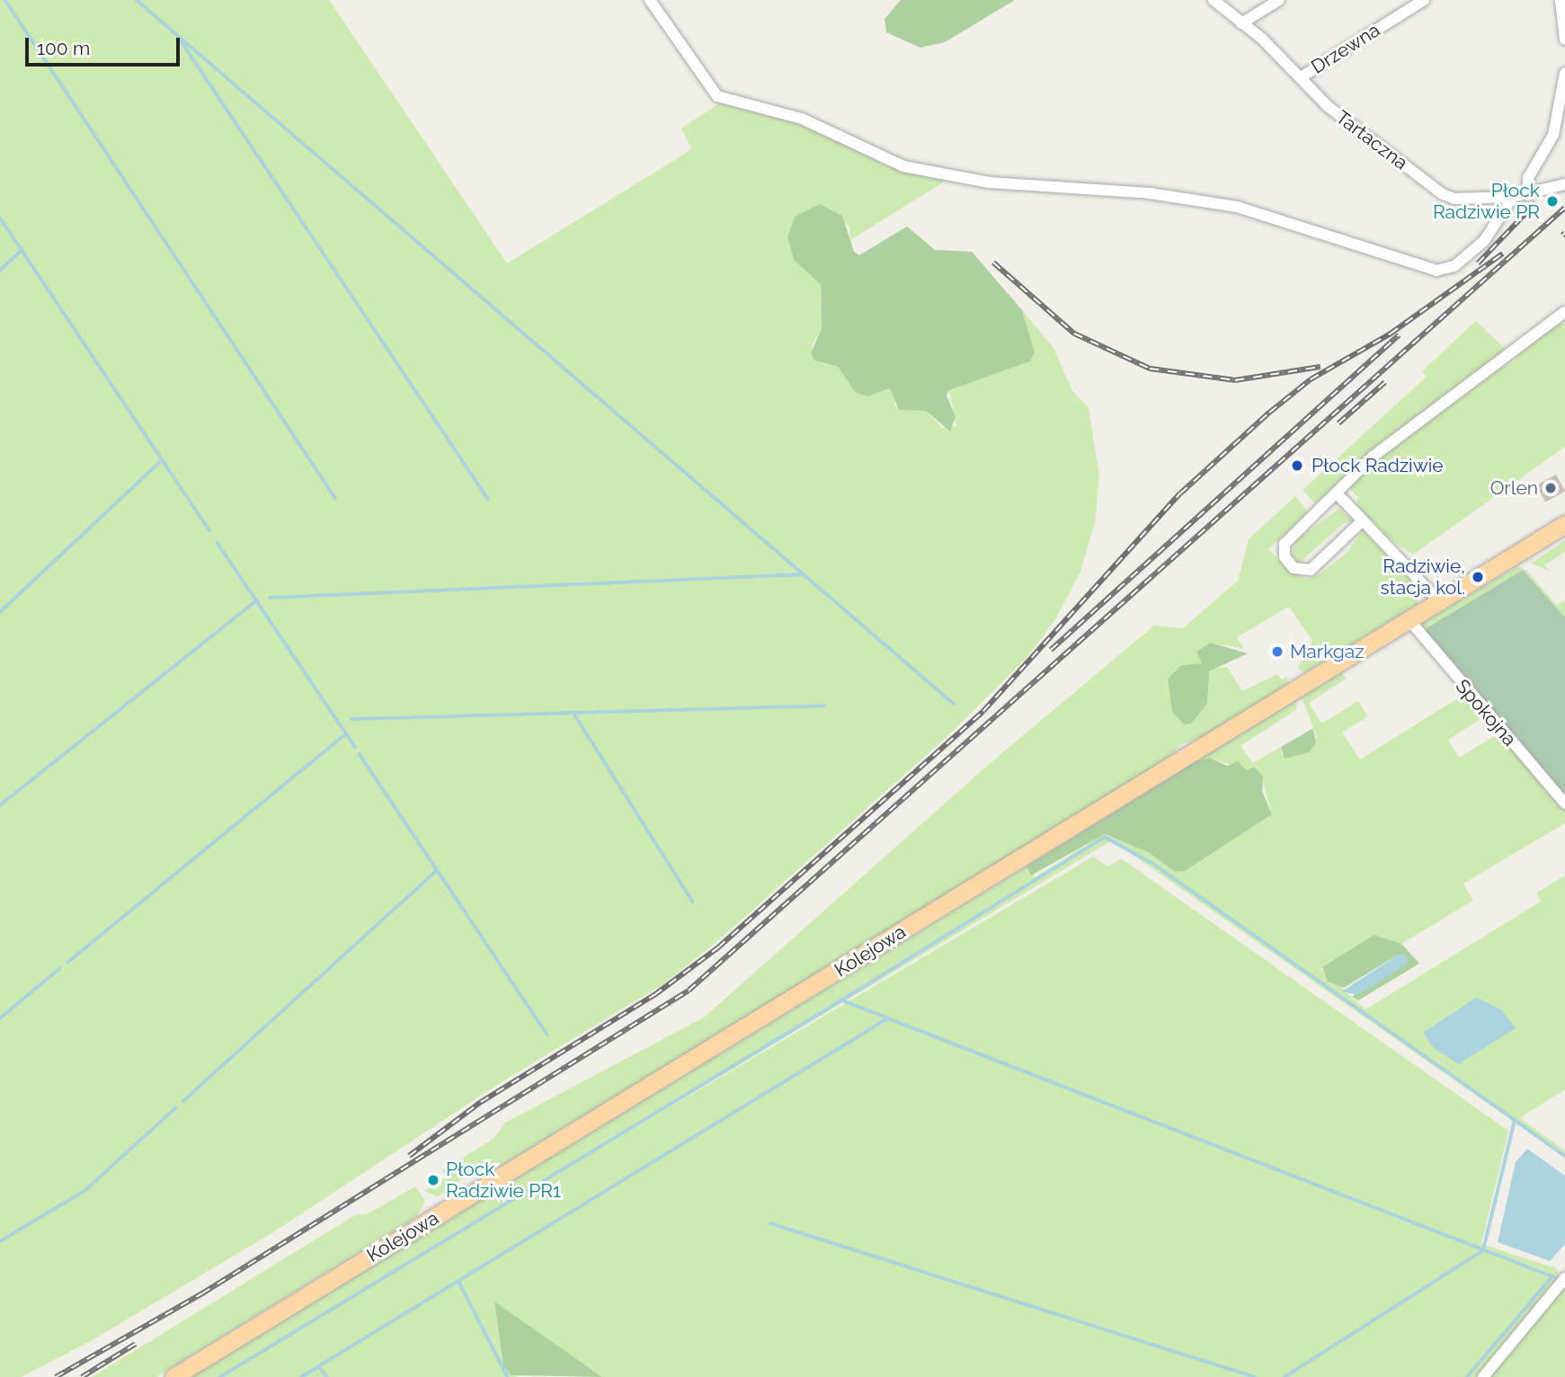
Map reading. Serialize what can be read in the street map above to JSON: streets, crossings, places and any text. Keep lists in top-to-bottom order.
{
  "streets": {
    "main road": ["Kolejowa"],
    "street": ["Drzewna", "Tartaczna", "Spokojna"]
  },
  "crossings": [
    ["Drzewna", "Tartaczna"],
    ["Spokojna", "Kolejowa"]
  ],
  "places": [
    "Płock Radziwie PR",
    "Płock Radziwie",
    "Orlen",
    "Radziwie, stacja kol.",
    "Markgaz",
    "Płock Radziwie PR1"
  ],
  "scale_bar": "100 m"
}
